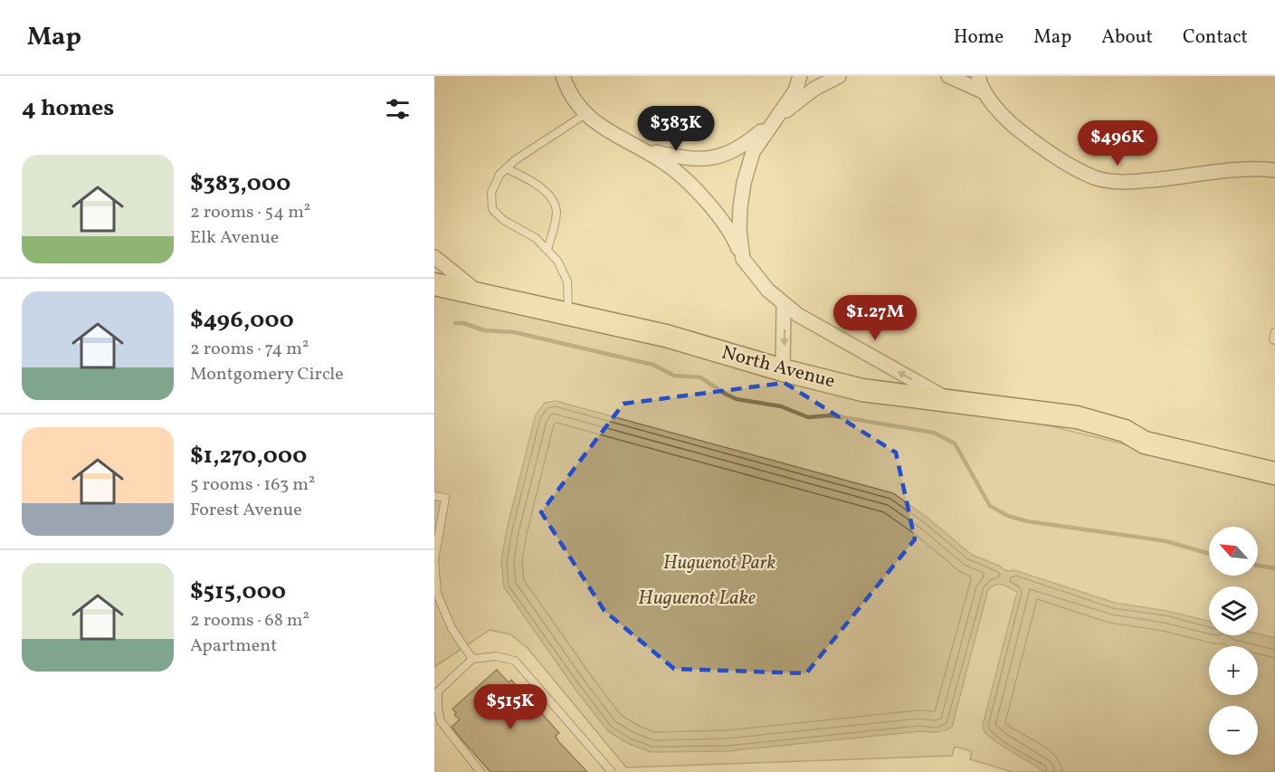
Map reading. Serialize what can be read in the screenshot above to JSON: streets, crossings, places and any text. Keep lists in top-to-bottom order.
{
  "streets": {
    "main road": ["North Avenue"]
  },
  "water": ["Huguenot Lake"],
  "parks": ["Huguenot Park"],
  "north": "top left",
  "page": {
    "header": "Map",
    "nav": [
      "Home",
      "Map",
      "About",
      "Contact"
    ],
    "heading": "4 homes",
    "price": [
      "$383K",
      "$496K",
      "$1.27M",
      "$515K"
    ],
    "list": [
      {
        "name": "$383,000",
        "note": "2 rooms · 54 m² · Elk Avenue"
      },
      {
        "name": "$496,000",
        "note": "2 rooms · 74 m² · Montgomery Circle"
      },
      {
        "name": "$1,270,000",
        "note": "5 rooms · 163 m² · Forest Avenue"
      },
      {
        "name": "$515,000",
        "note": "2 rooms · 68 m² · Apartment"
      }
    ],
    "map_buttons": ["+", "−"]
  }
}
